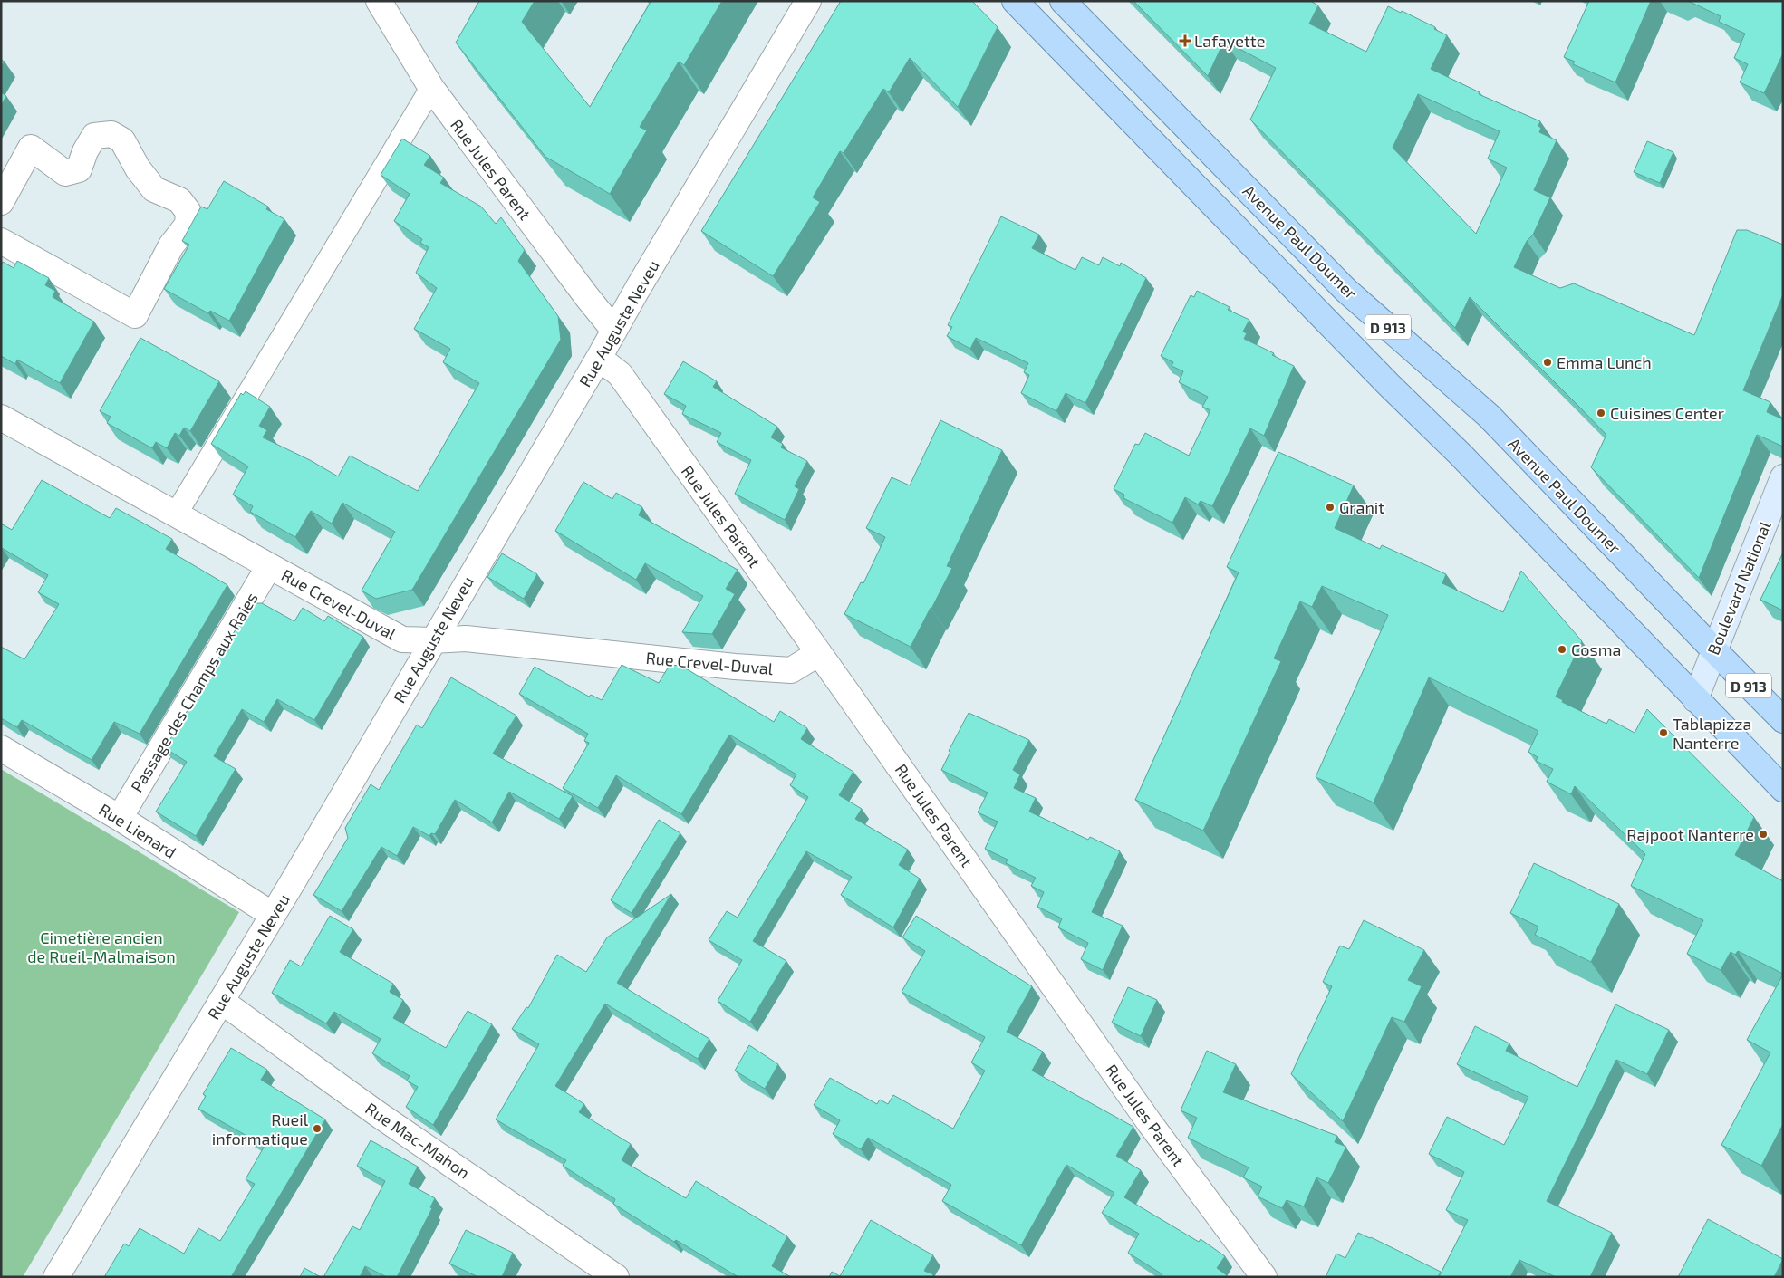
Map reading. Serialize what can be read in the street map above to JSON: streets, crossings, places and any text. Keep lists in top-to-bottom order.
{
  "streets": {
    "main road": ["Avenue Paul Doumer", "D 913", "Boulevard National"],
    "street": [
      "Rue Jules Parent",
      "Rue Auguste Neveu",
      "Rue Crevel-Duval",
      "Passage des Champs aux Raies",
      "Rue Lienard",
      "Rue Mac-Mahon"
    ]
  },
  "crossings": [
    ["Rue Jules Parent", "Rue Auguste Neveu"],
    ["Rue Jules Parent", "Rue Crevel-Duval"],
    ["Avenue Paul Doumer", "D 913"],
    ["Avenue Paul Doumer", "Boulevard National"],
    ["Rue Auguste Neveu", "Rue Crevel-Duval"],
    ["Rue Auguste Neveu", "Rue Lienard"],
    ["Rue Auguste Neveu", "Rue Mac-Mahon"],
    ["D 913", "Boulevard National"],
    ["Rue Crevel-Duval", "Passage des Champs aux Raies"],
    ["Passage des Champs aux Raies", "Rue Lienard"]
  ],
  "parks": ["Cimetière ancien de Rueil-Malmaison"],
  "places": {
    "health": ["Lafayette"],
    "other": [
      "Emma Lunch",
      "Cuisines Center",
      "Granit",
      "Cosma",
      "Tablapizza Nanterre",
      "Rajpoot Nanterre",
      "Rueil informatique"
    ]
  }
}
